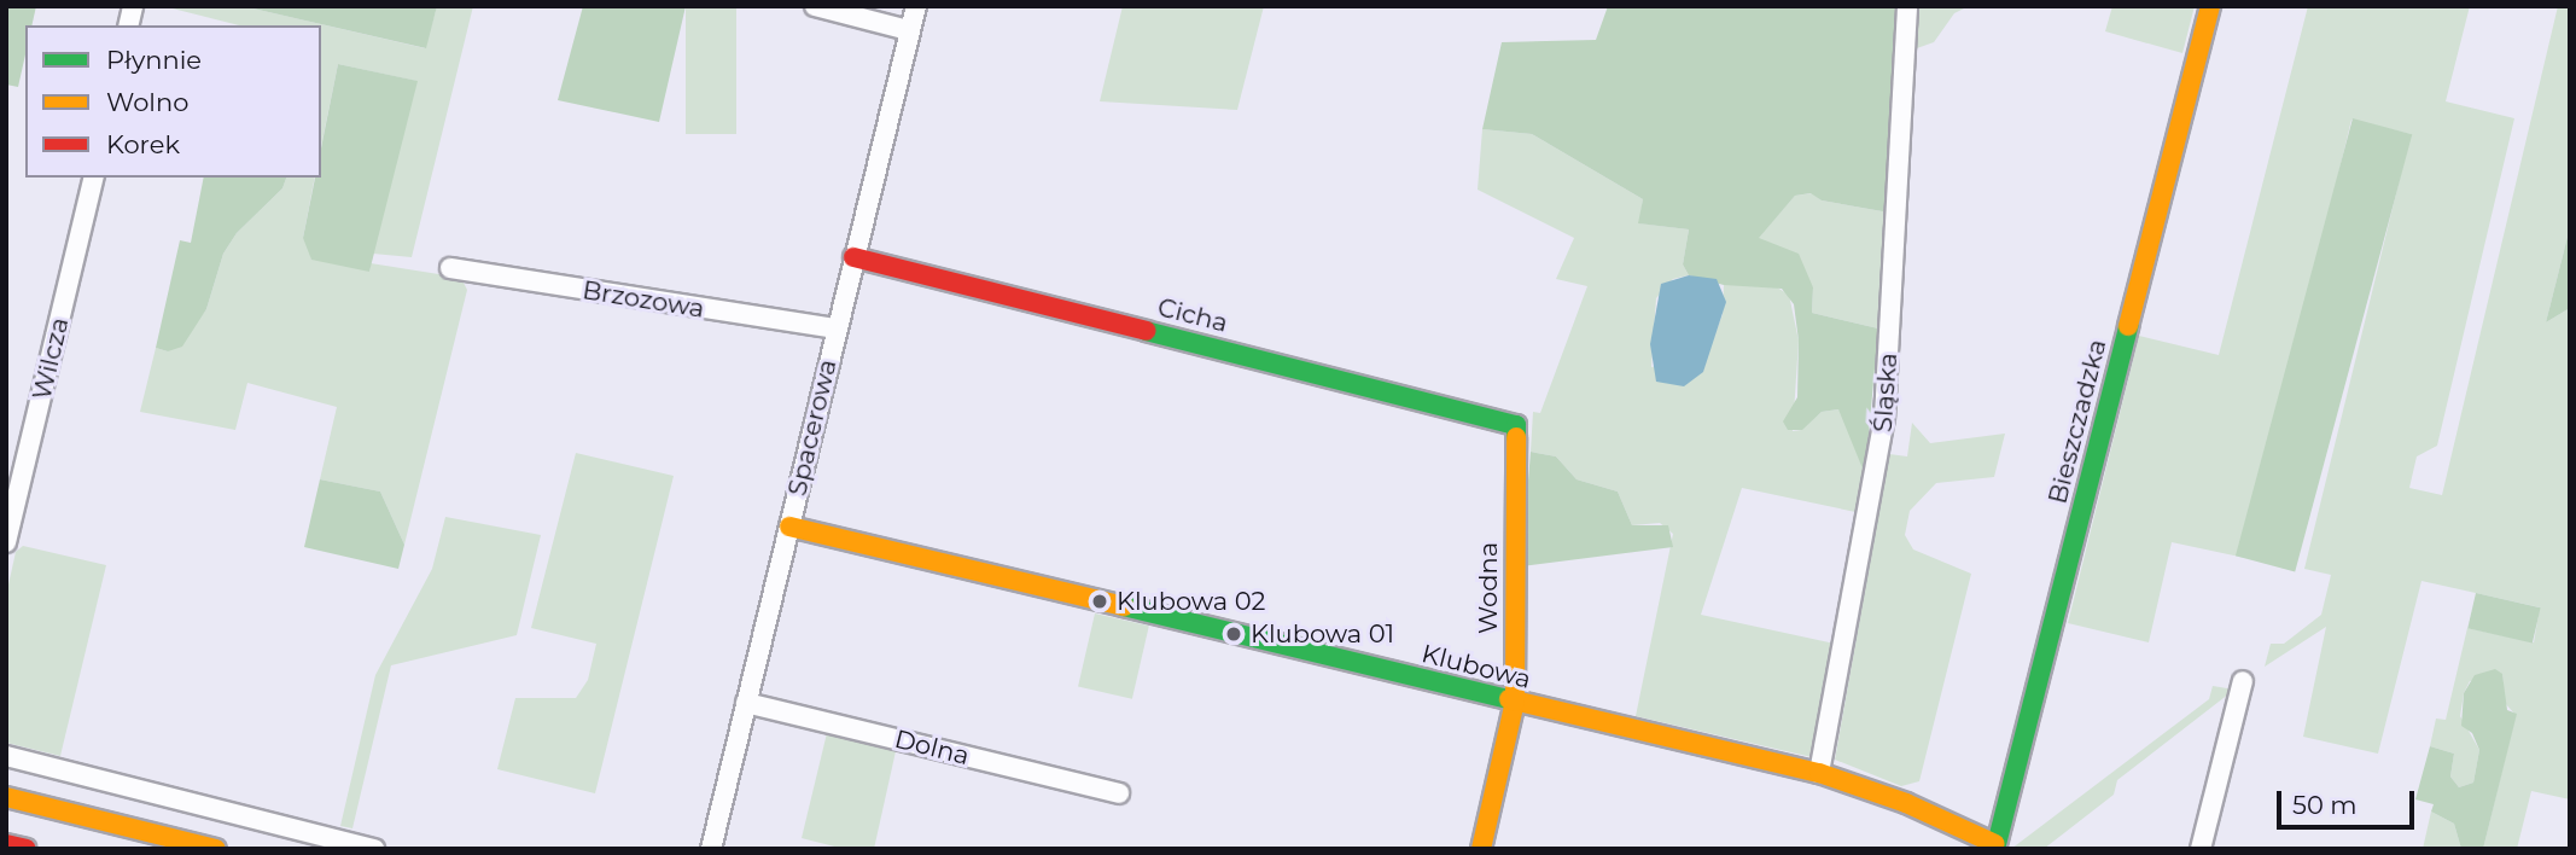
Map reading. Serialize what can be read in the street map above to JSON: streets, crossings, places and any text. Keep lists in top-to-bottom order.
{
  "streets": {
    "street": [
      "Brzozowa",
      "Cicha",
      "Wilcza",
      "Śląska",
      "Bieszczadzka",
      "Spacerowa",
      "Wodna",
      "Klubowa",
      "Dolna"
    ]
  },
  "crossings": [
    ["Brzozowa", "Spacerowa"],
    ["Cicha", "Spacerowa"],
    ["Cicha", "Wodna"],
    ["Śląska", "Klubowa"],
    ["Bieszczadzka", "Klubowa"],
    ["Spacerowa", "Klubowa"],
    ["Spacerowa", "Dolna"],
    ["Wodna", "Klubowa"]
  ],
  "places": ["Klubowa 02", "Klubowa 01"],
  "legend": ["Płynnie", "Wolno", "Korek"],
  "scale_bar": "50 m"
}
